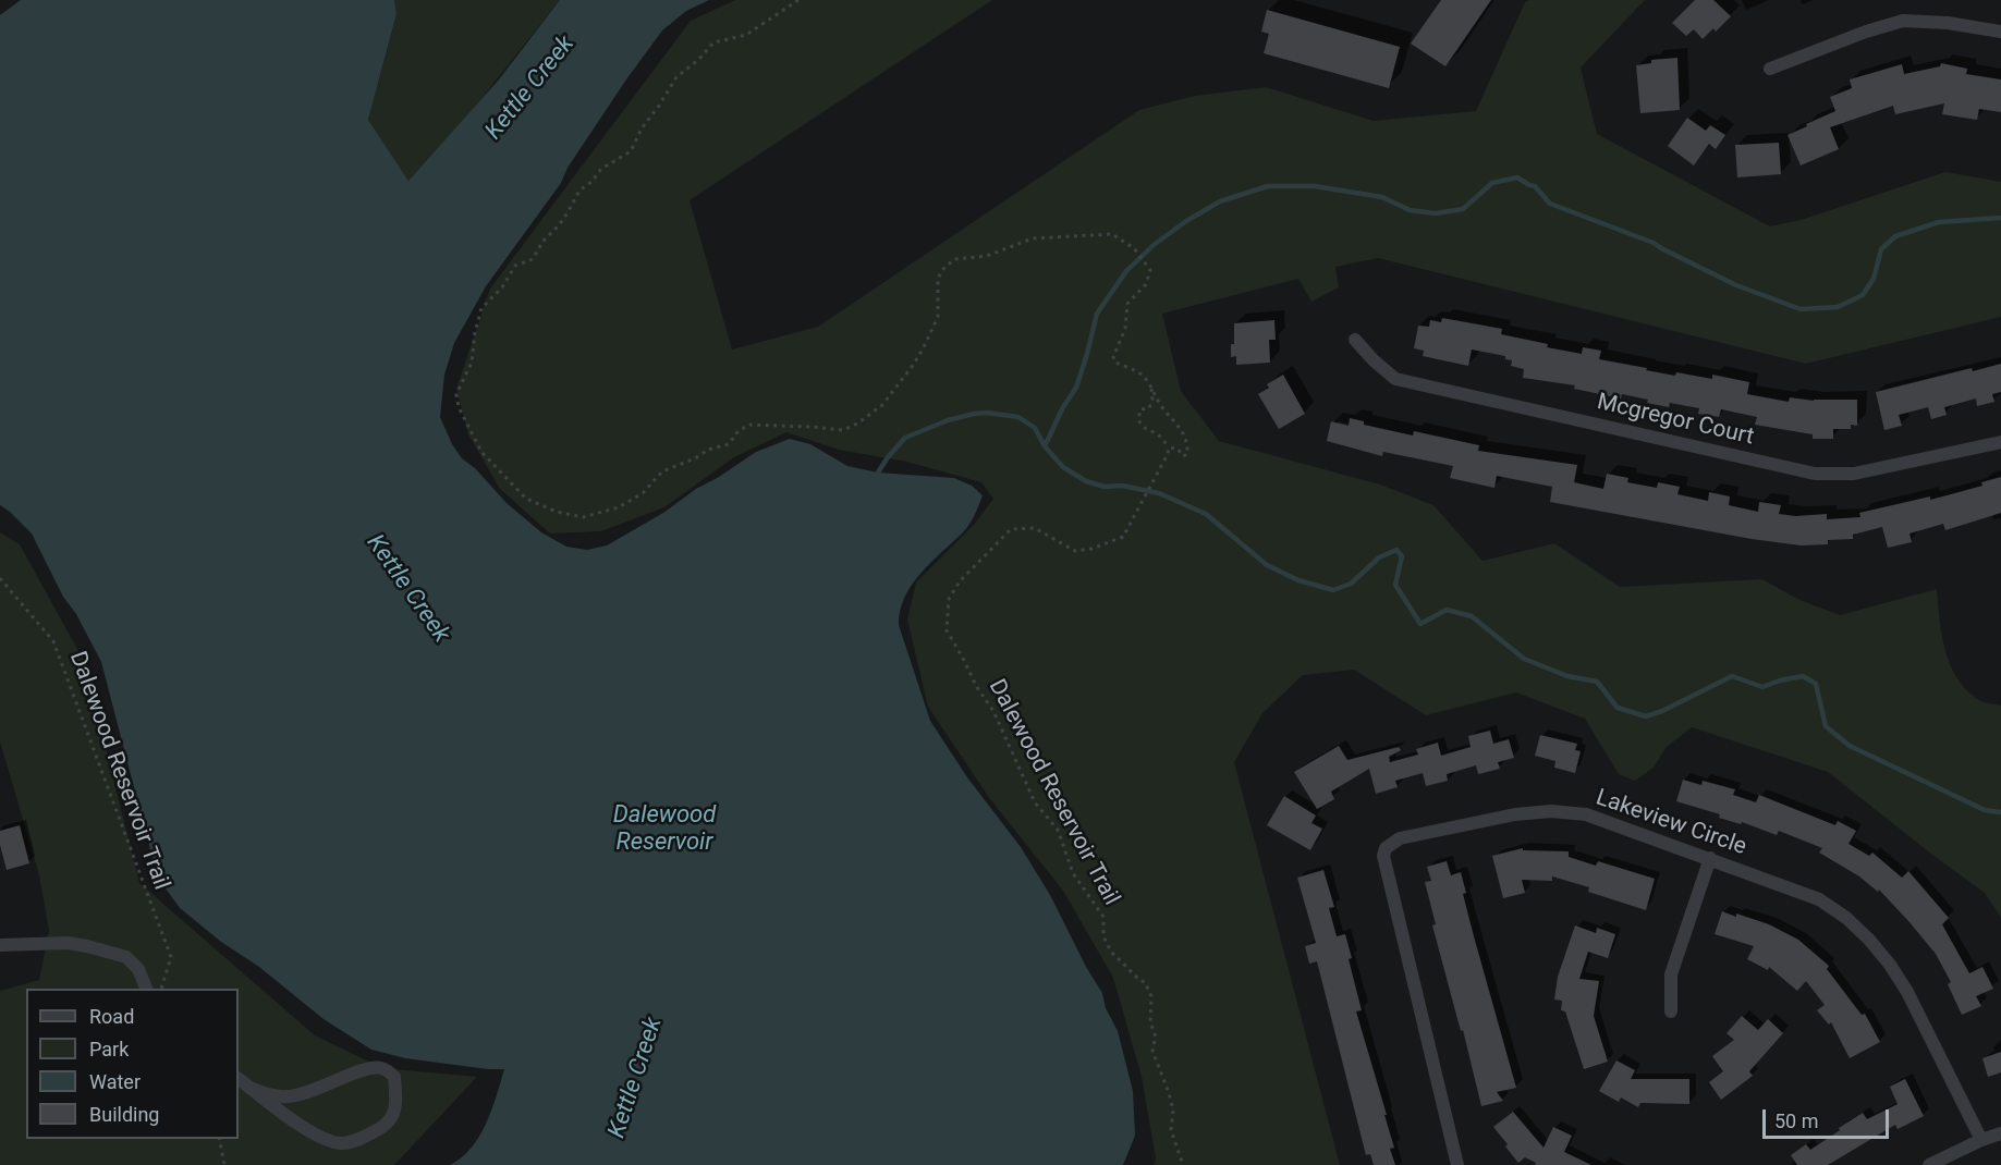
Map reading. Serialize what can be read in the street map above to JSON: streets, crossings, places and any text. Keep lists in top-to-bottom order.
{
  "streets": {
    "street": ["Mcgregor Court", "Lakeview Circle"],
    "path": ["Dalewood Reservoir Trail"]
  },
  "water": ["Kettle Creek", "Dalewood Reservoir"],
  "legend": [
    "Road",
    "Park",
    "Water",
    "Building"
  ],
  "scale_bar": "50 m"
}
